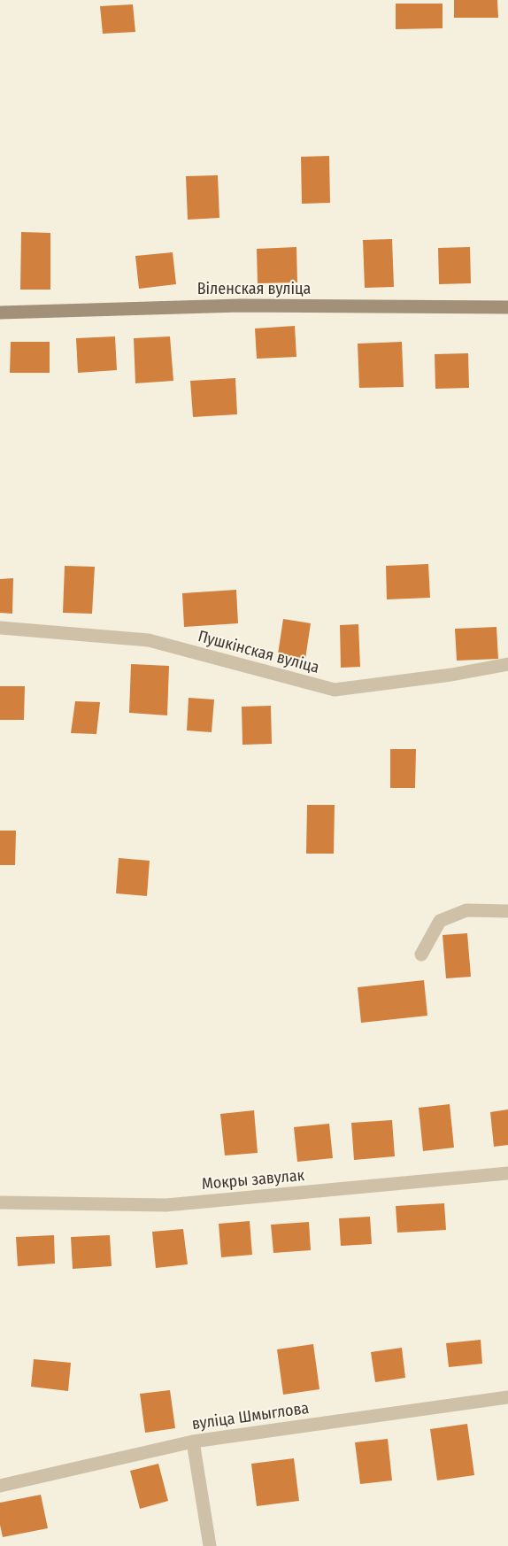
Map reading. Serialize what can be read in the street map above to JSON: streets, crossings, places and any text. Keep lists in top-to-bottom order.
{
  "streets": {
    "street": [
      "Віленская вуліца",
      "Пушкінская вуліца",
      "Мокры завулак",
      "вуліца Шмыглова"
    ]
  }
}
